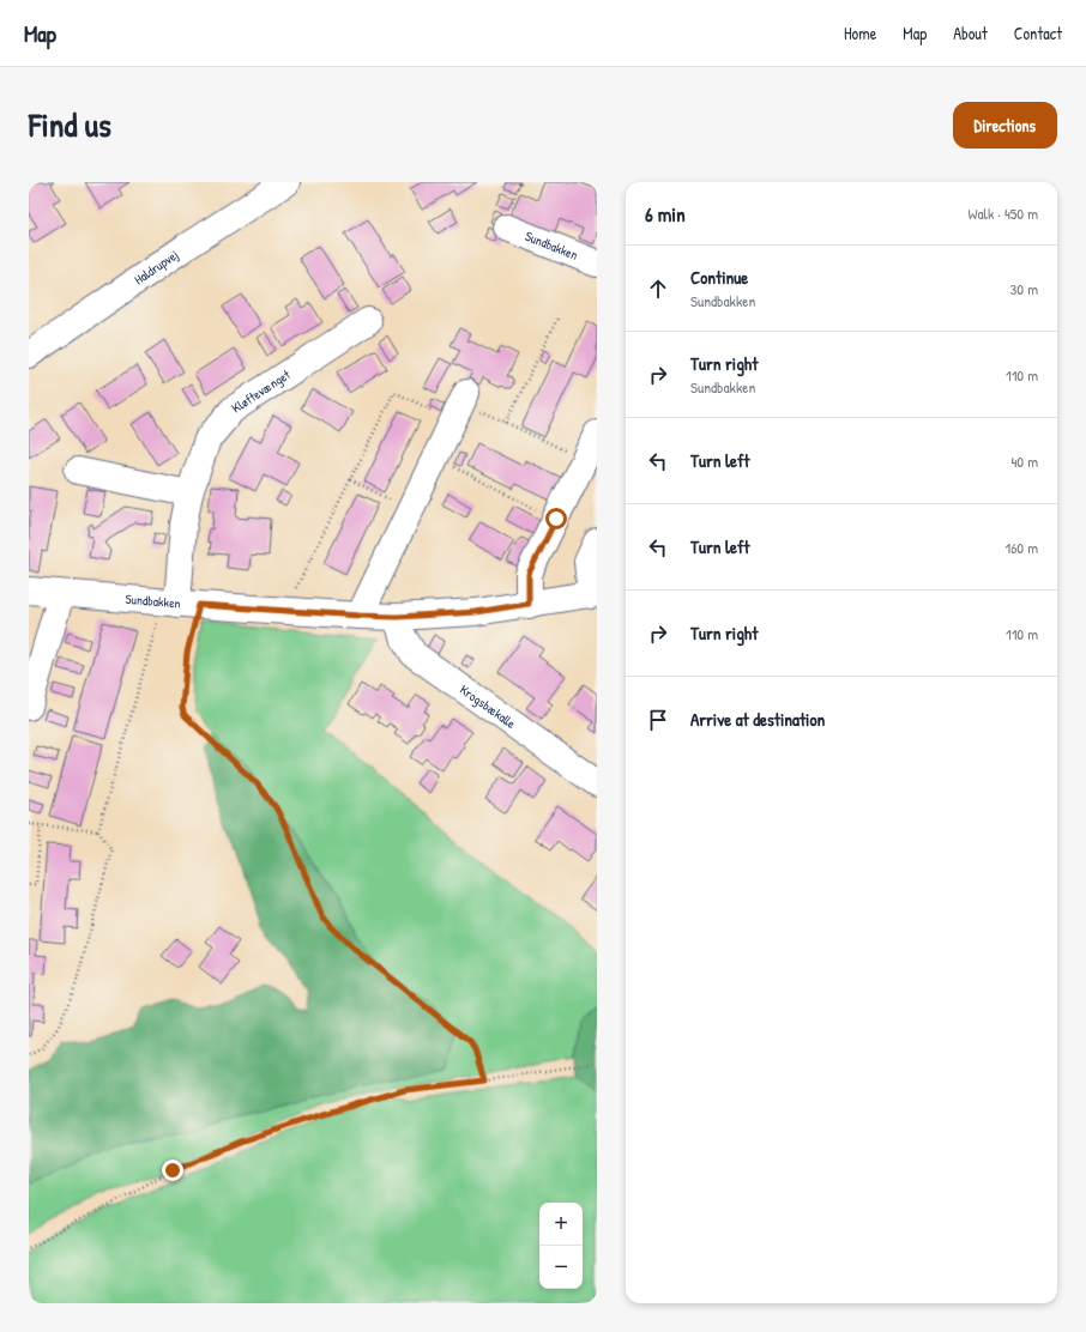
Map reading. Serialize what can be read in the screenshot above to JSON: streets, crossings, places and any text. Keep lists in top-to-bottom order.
{
  "streets": {
    "street": [
      "Sundbakken",
      "Haldrupvej",
      "Kløftevænget",
      "Krogsbækalle"
    ]
  },
  "crossings": [
    ["Sundbakken", "Kløftevænget"],
    ["Sundbakken", "Krogsbækalle"]
  ],
  "page": {
    "header": "Map",
    "nav": [
      "Home",
      "Map",
      "About",
      "Contact"
    ],
    "title": "Find us",
    "buttons": "Directions",
    "heading": ["6 min", "Walk · 450 m"],
    "list": [
      ["Continue", "Sundbakken", "30 m"],
      ["Turn right", "Sundbakken", "110 m"],
      ["Turn left", "40 m"],
      ["Turn left", "160 m"],
      ["Turn right", "110 m"],
      "Arrive at destination"
    ],
    "map_buttons": ["+", "−"]
  }
}
